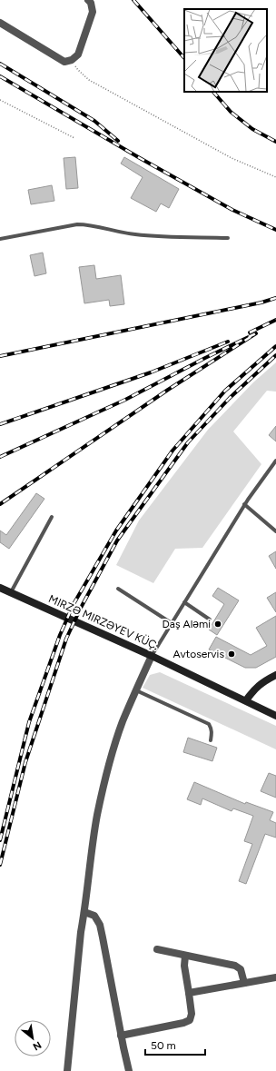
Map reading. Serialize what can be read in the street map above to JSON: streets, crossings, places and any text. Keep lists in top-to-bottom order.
{
  "streets": {
    "main road": ["MIRZƏ MIRZƏYEV KÜÇ."]
  },
  "places": ["Daş Aləmi", "Avtoservis"],
  "scale_bar": "50 m",
  "north": "bottom right"
}
